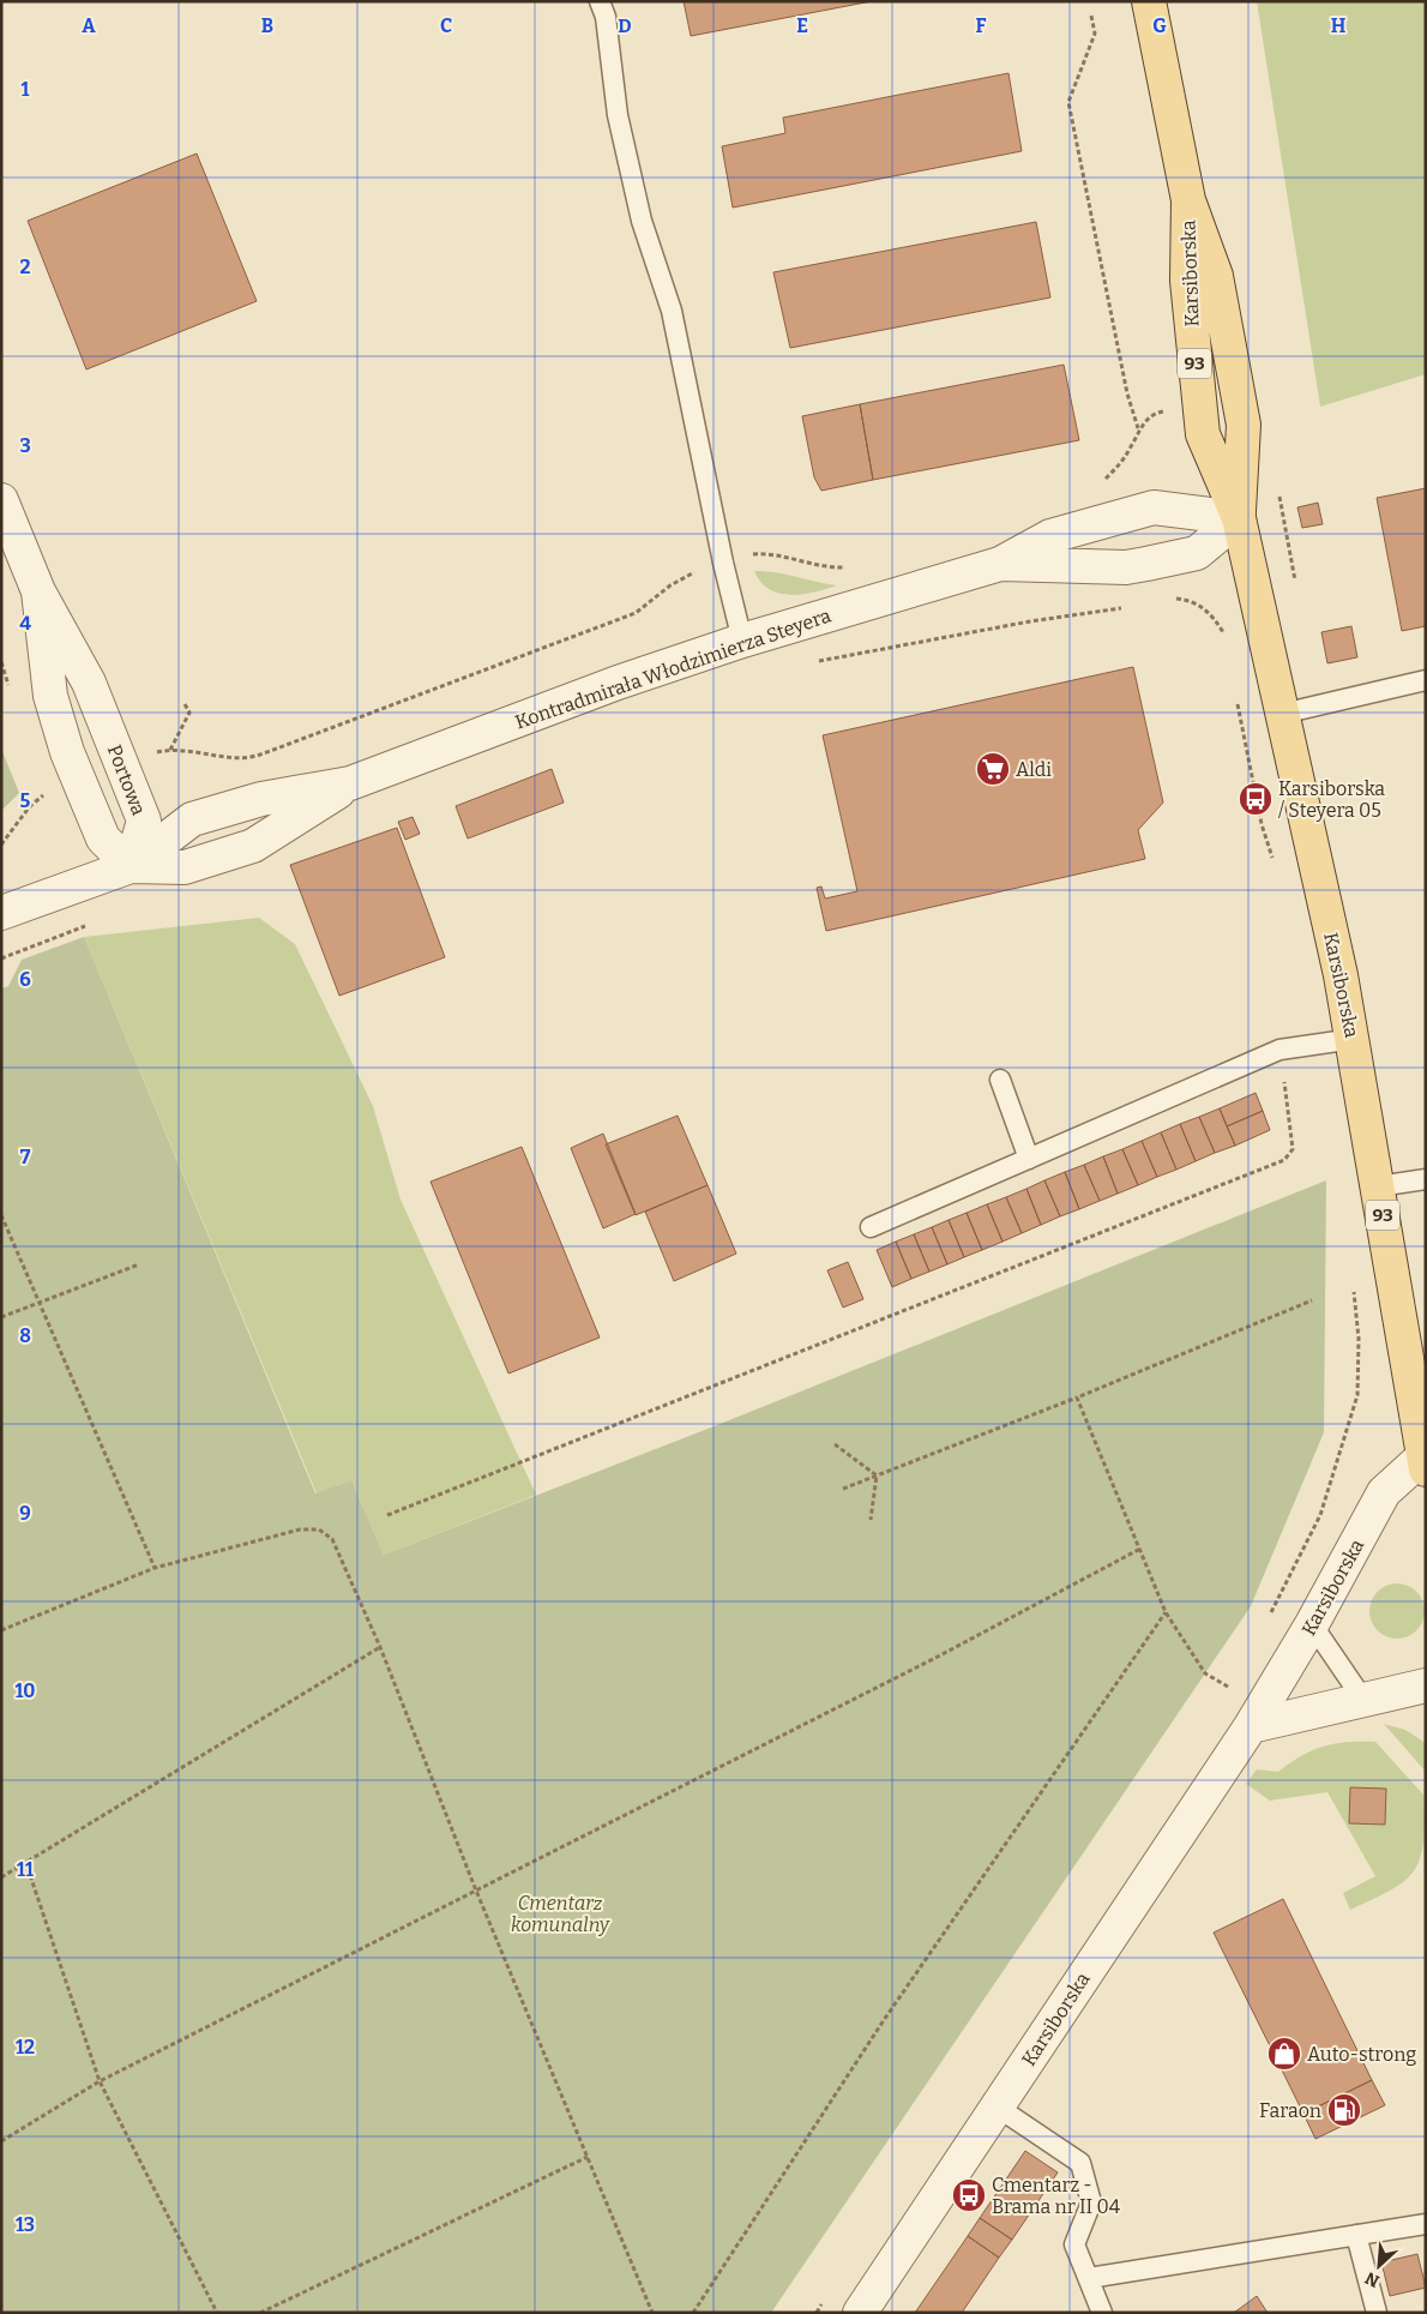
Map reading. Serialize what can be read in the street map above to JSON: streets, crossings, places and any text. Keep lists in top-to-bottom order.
{
  "streets": {
    "main road": ["Karsiborska", "93"],
    "street": ["Kontradmirała Włodzimierza Steyera", "Portowa"]
  },
  "crossings": [
    ["Karsiborska", "Kontradmirała Włodzimierza Steyera"],
    ["Kontradmirała Włodzimierza Steyera", "Portowa"]
  ],
  "parks": ["Cmentarz komunalny"],
  "places": {
    "supermarket": ["Aldi"],
    "bus stop": ["Karsiborska / Steyera 05", "Cmentarz - Brama nr II 04"],
    "shop": ["Auto-strong"],
    "fuel station": ["Faraon"]
  },
  "north": "bottom left",
  "grid": {
    "columns": [
      "A",
      "B",
      "C",
      "D",
      "E",
      "F",
      "G",
      "H"
    ],
    "rows": [
      "1",
      "2",
      "3",
      "4",
      "5",
      "6",
      "7",
      "8",
      "9",
      "10",
      "11",
      "12",
      "13"
    ]
  }
}
